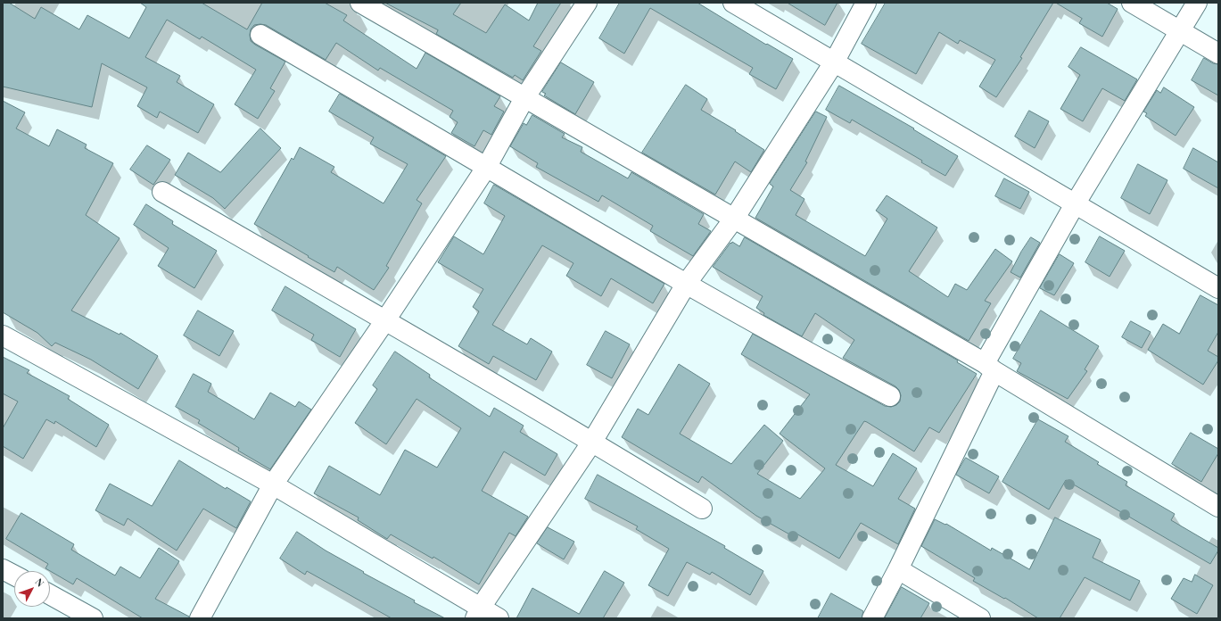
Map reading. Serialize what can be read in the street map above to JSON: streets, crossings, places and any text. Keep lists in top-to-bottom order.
{
  "north": "top right"
}
